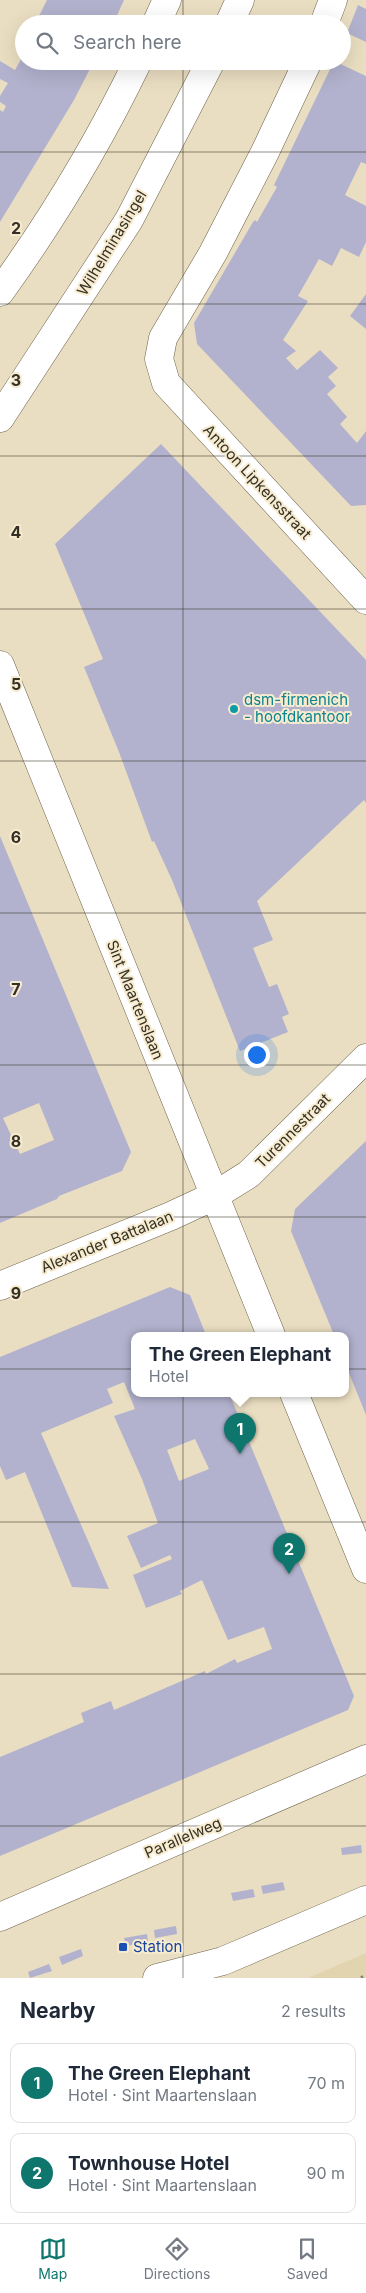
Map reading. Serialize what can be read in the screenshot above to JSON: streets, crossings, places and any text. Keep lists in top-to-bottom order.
{
  "streets": {
    "street": [
      "Wilhelminasingel",
      "Antoon Lipkensstraat",
      "Sint Maartenslaan",
      "Turennestraat",
      "Alexander Battalaan",
      "Parallelweg"
    ]
  },
  "crossings": [
    ["Sint Maartenslaan", "Turennestraat"],
    ["Sint Maartenslaan", "Alexander Battalaan"],
    ["Turennestraat", "Alexander Battalaan"]
  ],
  "places": {
    "other": ["dsm-firmenich - hoofdkantoor"],
    "transit": ["Station"]
  },
  "page": {
    "search": "Search here",
    "popup": ["The Green Elephant", "Hotel"],
    "pins": ["1", "2"],
    "heading": ["Nearby", "2 results"],
    "list": [
      {
        "mark": "1",
        "name": "The Green Elephant",
        "note": "Hotel · Sint Maartenslaan",
        "value": "70 m"
      },
      {
        "mark": "2",
        "name": "Townhouse Hotel",
        "note": "Hotel · Sint Maartenslaan",
        "value": "90 m"
      }
    ],
    "nav": ["Map", "Directions", "Saved"]
  },
  "grid": {
    "rows": [
      "2",
      "3",
      "4",
      "5",
      "6",
      "7",
      "8",
      "9"
    ]
  }
}
